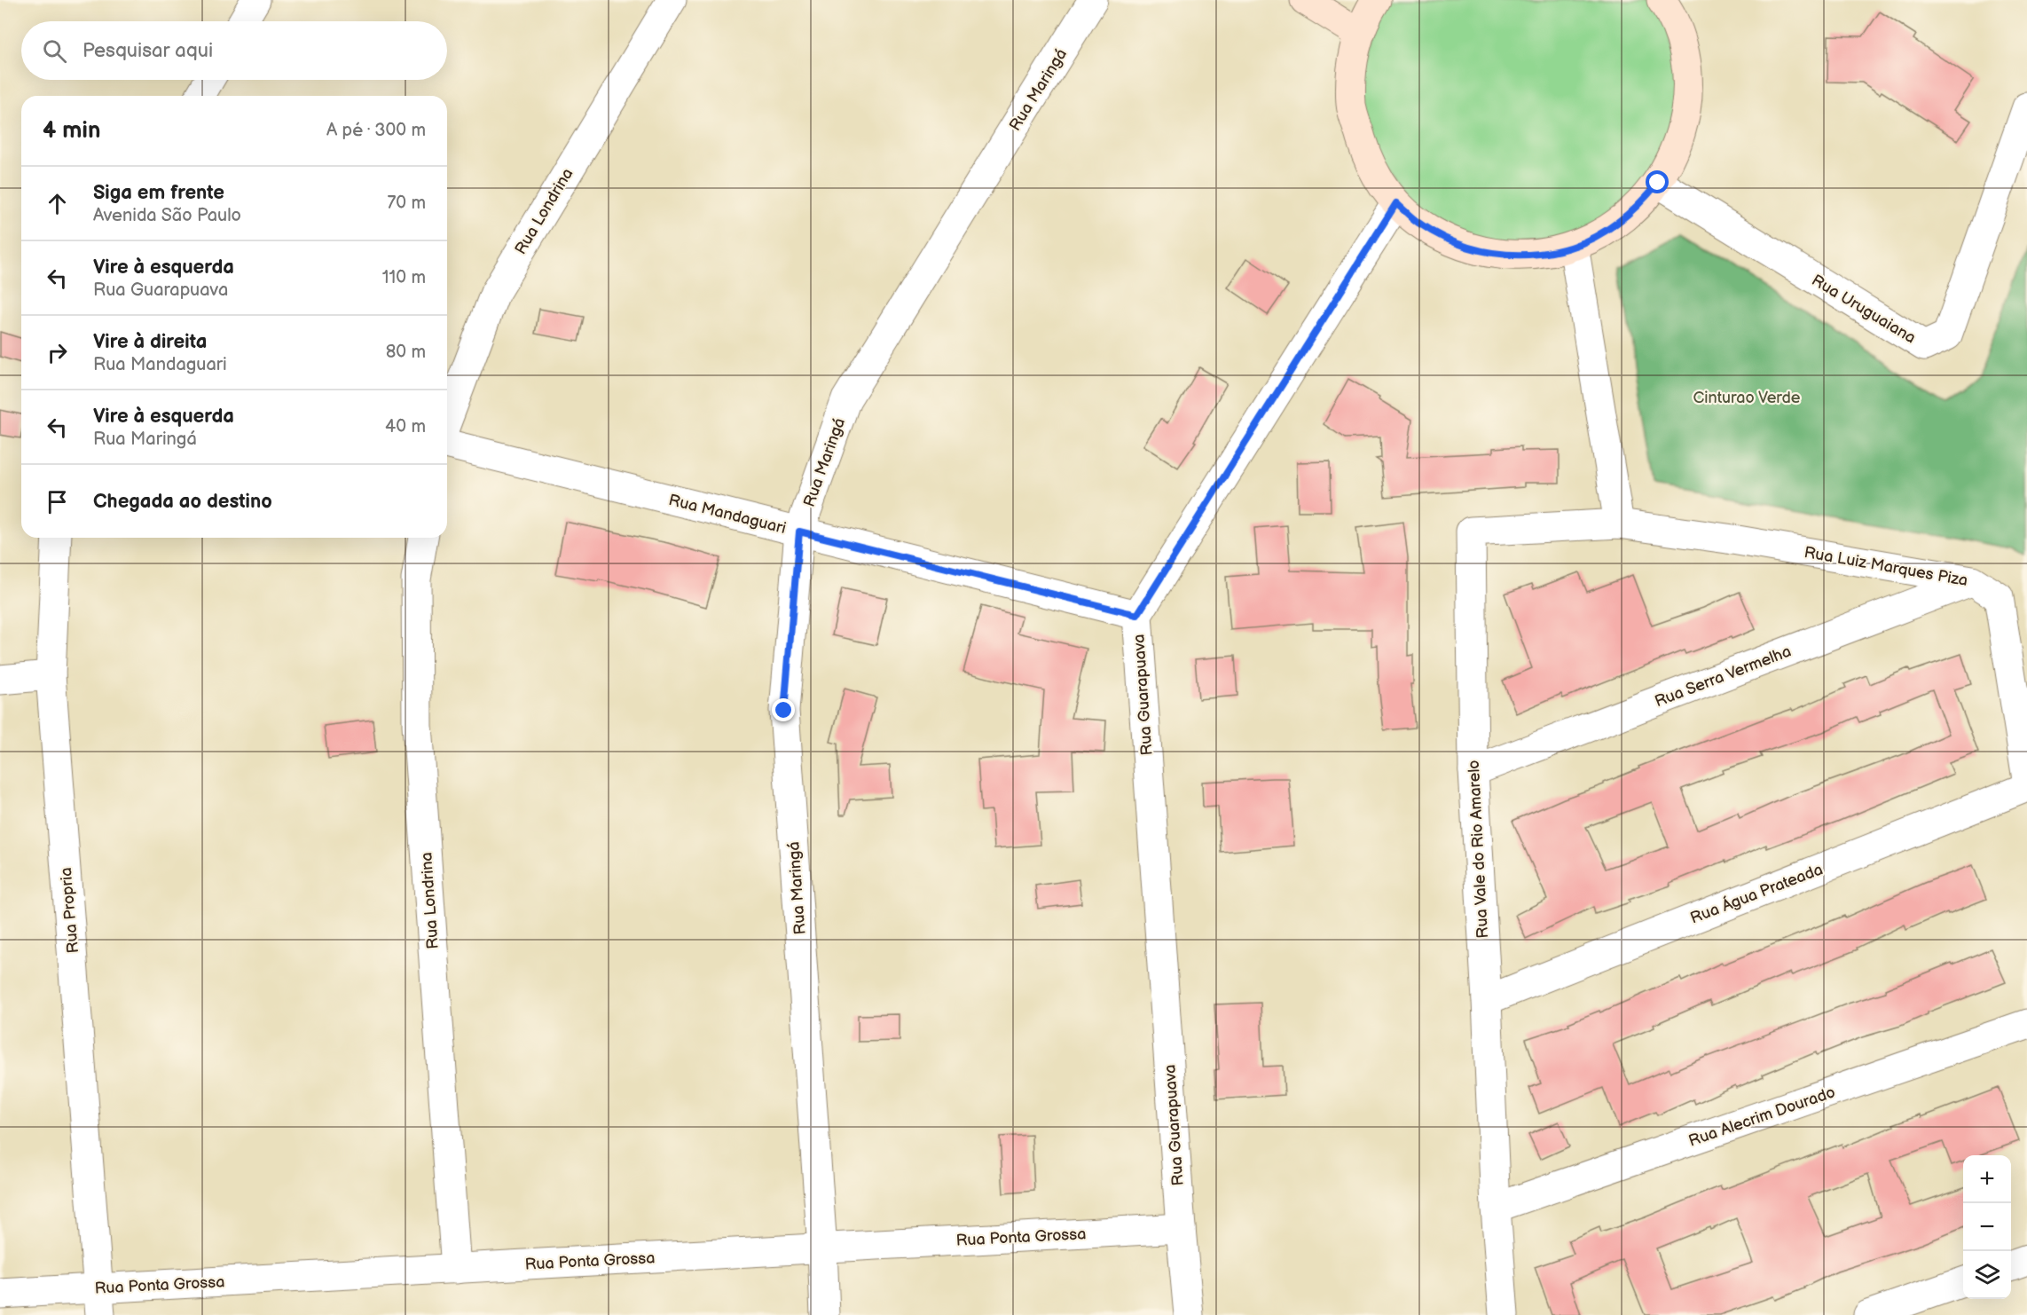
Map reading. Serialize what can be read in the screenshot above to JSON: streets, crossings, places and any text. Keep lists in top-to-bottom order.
{
  "streets": {
    "street": [
      "Rua Maringá",
      "Rua Londrina",
      "Rua Uruguaiana",
      "Rua Mandaguari",
      "Rua Luiz Marques Piza",
      "Rua Serra Vermelha",
      "Rua Guarapuava",
      "Rua Vale do Rio Amarelo",
      "Rua Água Prateada",
      "Rua Propria",
      "Rua Alecrim Dourado",
      "Rua Ponta Grossa"
    ]
  },
  "crossings": [
    ["Rua Maringá", "Rua Mandaguari"],
    ["Rua Maringá", "Rua Ponta Grossa"],
    ["Rua Londrina", "Rua Ponta Grossa"],
    ["Rua Mandaguari", "Rua Guarapuava"],
    ["Rua Luiz Marques Piza", "Rua Serra Vermelha"],
    ["Rua Luiz Marques Piza", "Rua Vale do Rio Amarelo"],
    ["Rua Serra Vermelha", "Rua Vale do Rio Amarelo"],
    ["Rua Guarapuava", "Rua Ponta Grossa"],
    ["Rua Vale do Rio Amarelo", "Rua Água Prateada"],
    ["Rua Vale do Rio Amarelo", "Rua Alecrim Dourado"],
    ["Rua Propria", "Rua Ponta Grossa"]
  ],
  "parks": ["Cinturao Verde"],
  "page": {
    "search": "Pesquisar aqui",
    "heading": ["4 min", "A pé · 300 m"],
    "list": [
      ["Siga em frente", "Avenida São Paulo", "70 m"],
      ["Vire à esquerda", "Rua Guarapuava", "110 m"],
      ["Vire à direita", "Rua Mandaguari", "80 m"],
      ["Vire à esquerda", "Rua Maringá", "40 m"],
      "Chegada ao destino"
    ],
    "map_buttons": ["+", "−"]
  }
}
